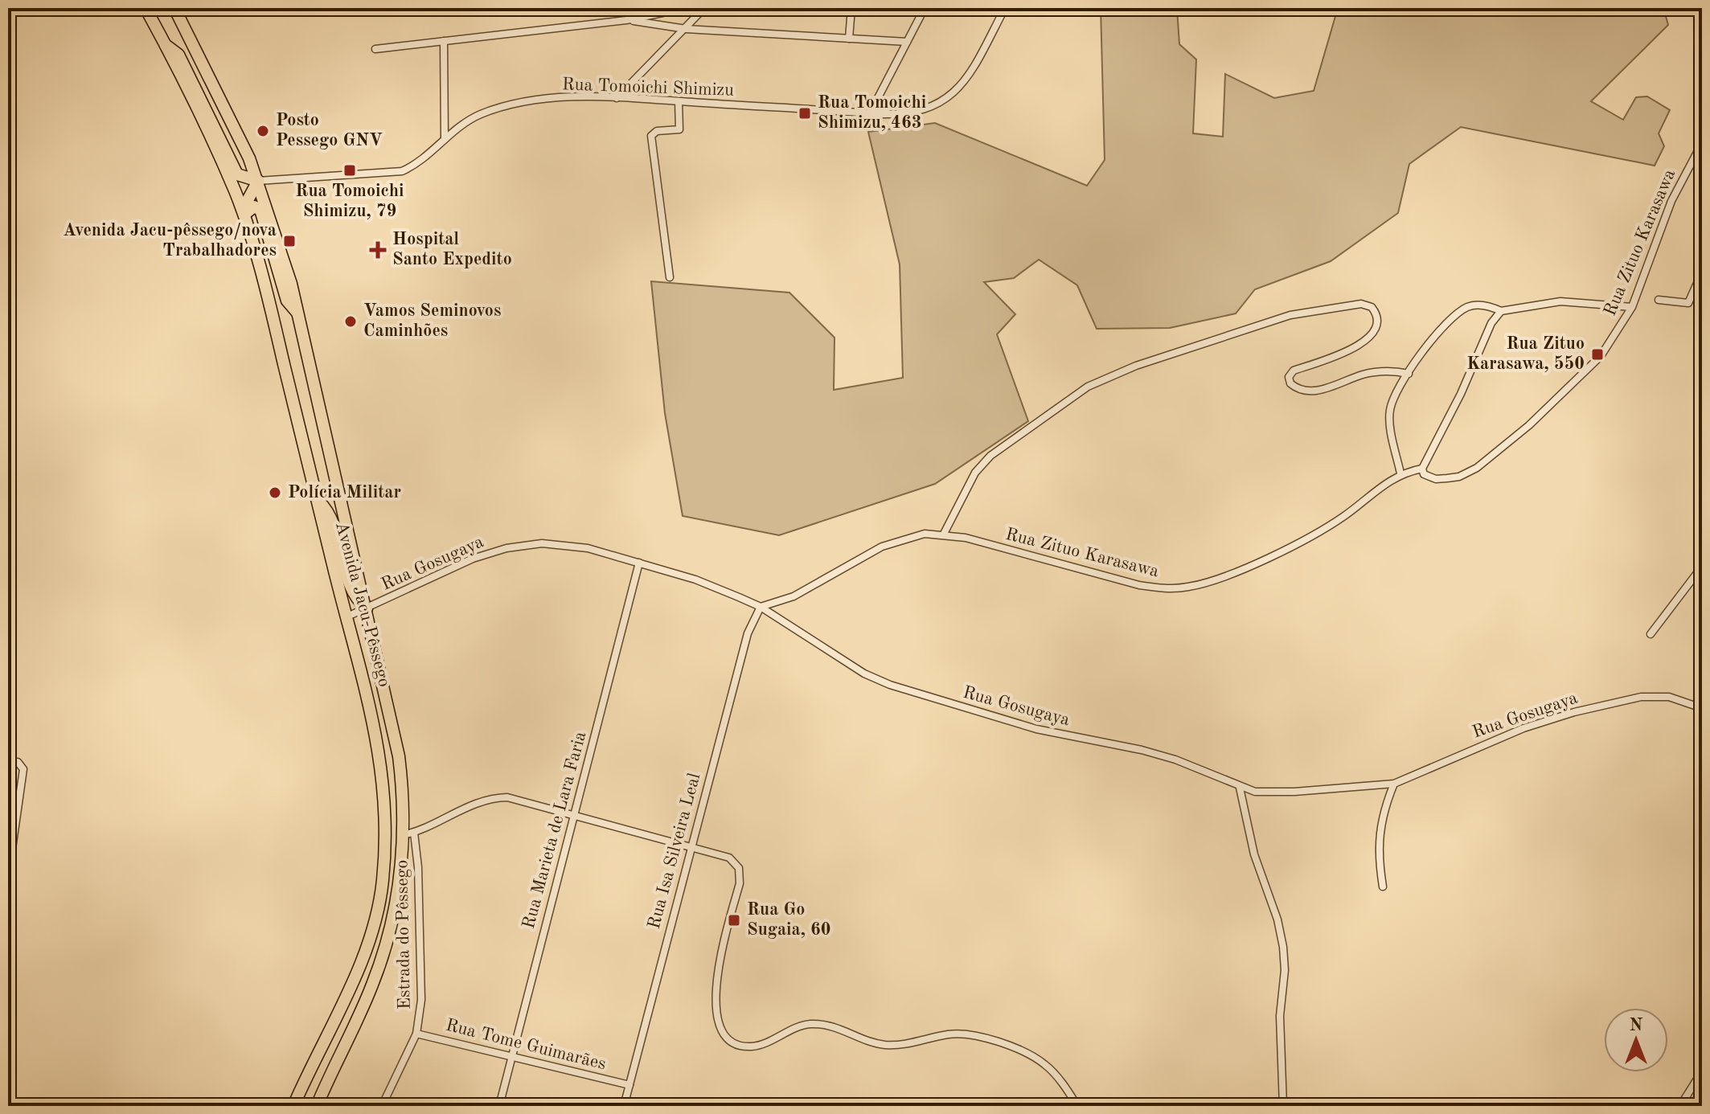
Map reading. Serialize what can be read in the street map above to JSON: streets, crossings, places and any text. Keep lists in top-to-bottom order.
{
  "streets": {
    "highway": ["Avenida Jacu-Pêssego"],
    "street": [
      "Rua Tomoichi Shimizu",
      "Rua Zituo Karasawa",
      "Rua Gosugaya",
      "Rua Marieta de Lara Faria",
      "Rua Isa Silveira Leal",
      "Estrada do Pêssego",
      "Rua Tome Guimarães"
    ]
  },
  "crossings": [
    ["Rua Tomoichi Shimizu", "Avenida Jacu-Pêssego"],
    ["Rua Zituo Karasawa", "Rua Gosugaya"],
    ["Rua Zituo Karasawa", "Rua Isa Silveira Leal"],
    ["Rua Gosugaya", "Avenida Jacu-Pêssego"],
    ["Rua Gosugaya", "Rua Marieta de Lara Faria"],
    ["Rua Gosugaya", "Rua Isa Silveira Leal"],
    ["Avenida Jacu-Pêssego", "Estrada do Pêssego"],
    ["Rua Marieta de Lara Faria", "Rua Tome Guimarães"],
    ["Rua Isa Silveira Leal", "Rua Tome Guimarães"],
    ["Estrada do Pêssego", "Rua Tome Guimarães"]
  ],
  "places": {
    "transit": [
      "Rua Tomoichi Shimizu, 463",
      "Rua Tomoichi Shimizu, 79",
      "Avenida Jacu-pêssego/nova Trabalhadores",
      "Rua Zituo Karasawa, 550",
      "Rua Go Sugaia, 60"
    ],
    "other": ["Posto Pessego GNV", "Vamos Seminovos Caminhões", "Polícia Militar"],
    "health": ["Hospital Santo Expedito"]
  },
  "north": "top"
}
